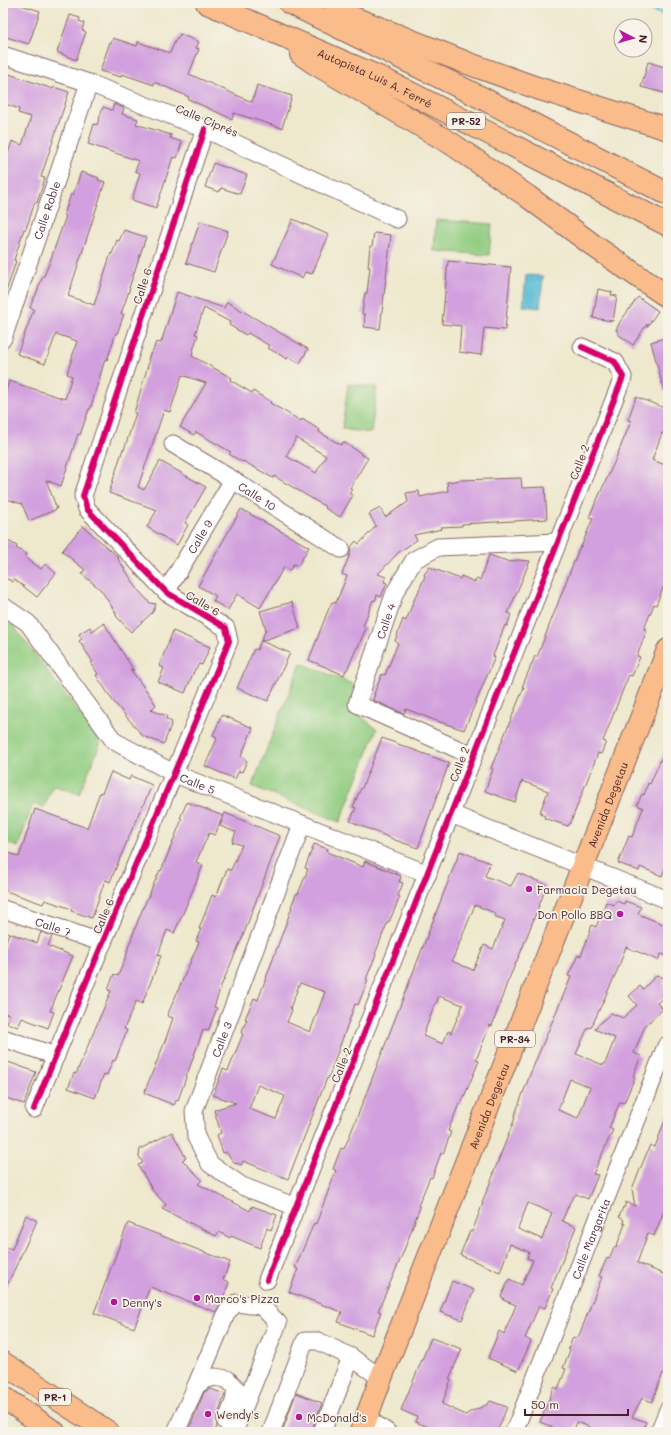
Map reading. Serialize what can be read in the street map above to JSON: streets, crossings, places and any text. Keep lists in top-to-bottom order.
{
  "streets": {
    "main road": [
      "Autopista Luis A. Ferré",
      "PR-52",
      "Avenida Degetau",
      "PR-34",
      "PR-1"
    ],
    "street": [
      "Calle Ciprés",
      "Calle Roble",
      "Calle 6",
      "Calle 2",
      "Calle 10",
      "Calle 9",
      "Calle 4",
      "Calle 5",
      "Calle 7",
      "Calle 3",
      "Calle Margarita"
    ]
  },
  "crossings": [
    ["Calle Ciprés", "Calle Roble"],
    ["Calle Ciprés", "Calle 6"],
    ["Calle 6", "Calle 9"],
    ["Calle 6", "Calle 5"],
    ["Calle 6", "Calle 7"],
    ["Calle 2", "Calle 4"],
    ["Calle 2", "Calle 5"],
    ["Calle 2", "Calle 3"],
    ["Calle 10", "Calle 9"],
    ["Calle 5", "Calle 3"]
  ],
  "places": [
    "Farmacia Degetau",
    "Don Pollo BBQ",
    "Marco's Pizza",
    "Denny's",
    "Wendy's",
    "McDonald's"
  ],
  "scale_bar": "50 m",
  "north": "right"
}
